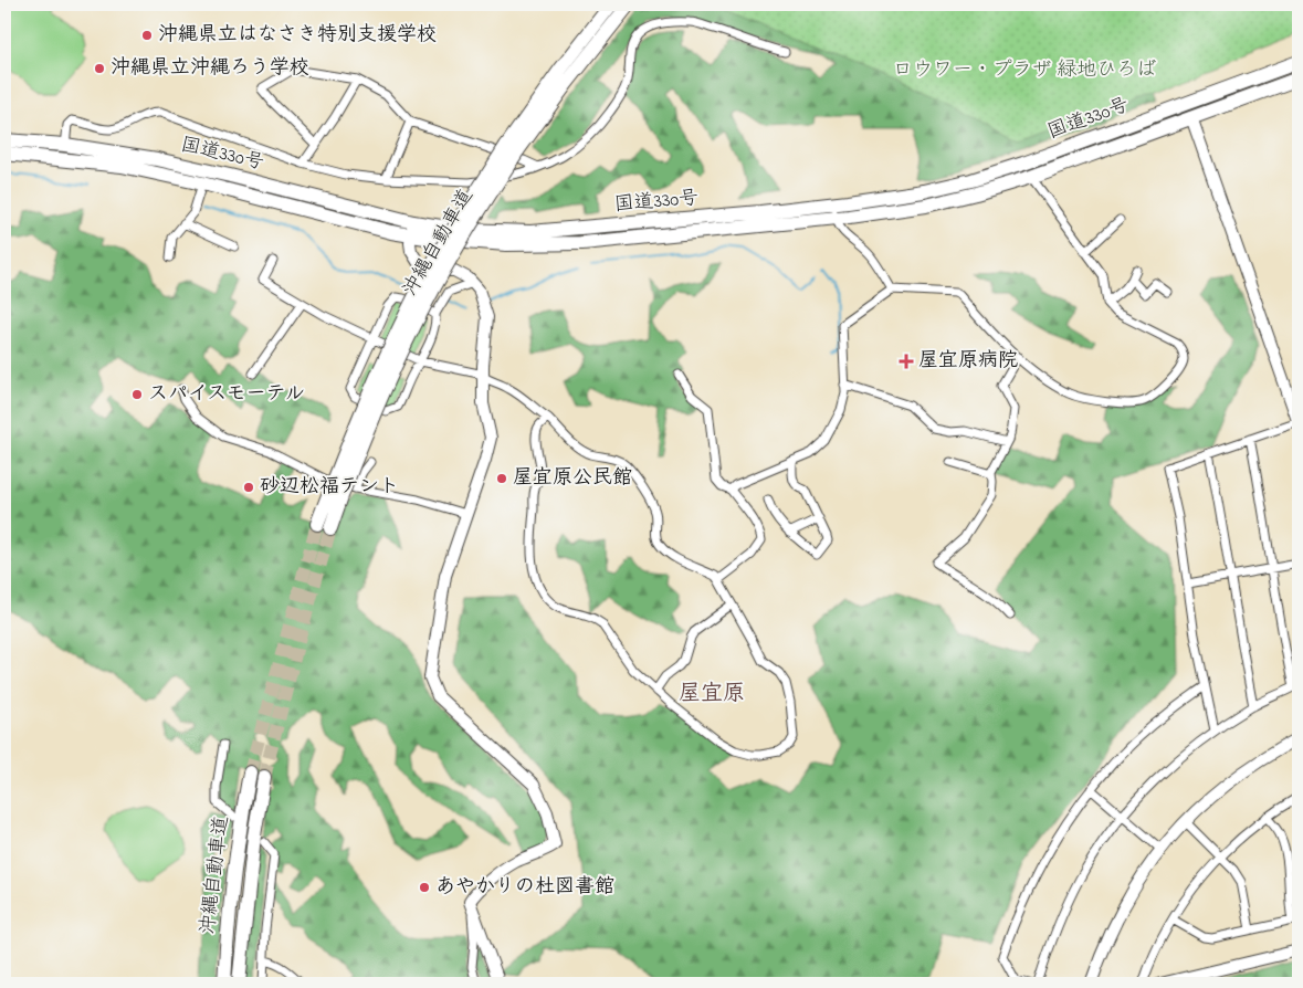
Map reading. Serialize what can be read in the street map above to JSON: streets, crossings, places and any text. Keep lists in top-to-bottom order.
{
  "streets": {
    "highway": ["国道330号", "沖縄自動車道"]
  },
  "districts": ["屋宜原"],
  "parks": ["ロウワー・プラザ 緑地ひろば"],
  "places": {
    "other": [
      "沖縄県立はなさき特別支援学校",
      "沖縄県立沖縄ろう学校",
      "スパイスモーテル",
      "屋宜原公民館",
      "砂辺松福テント",
      "あやかりの杜図書館"
    ],
    "health": ["屋宜原病院"]
  }
}
